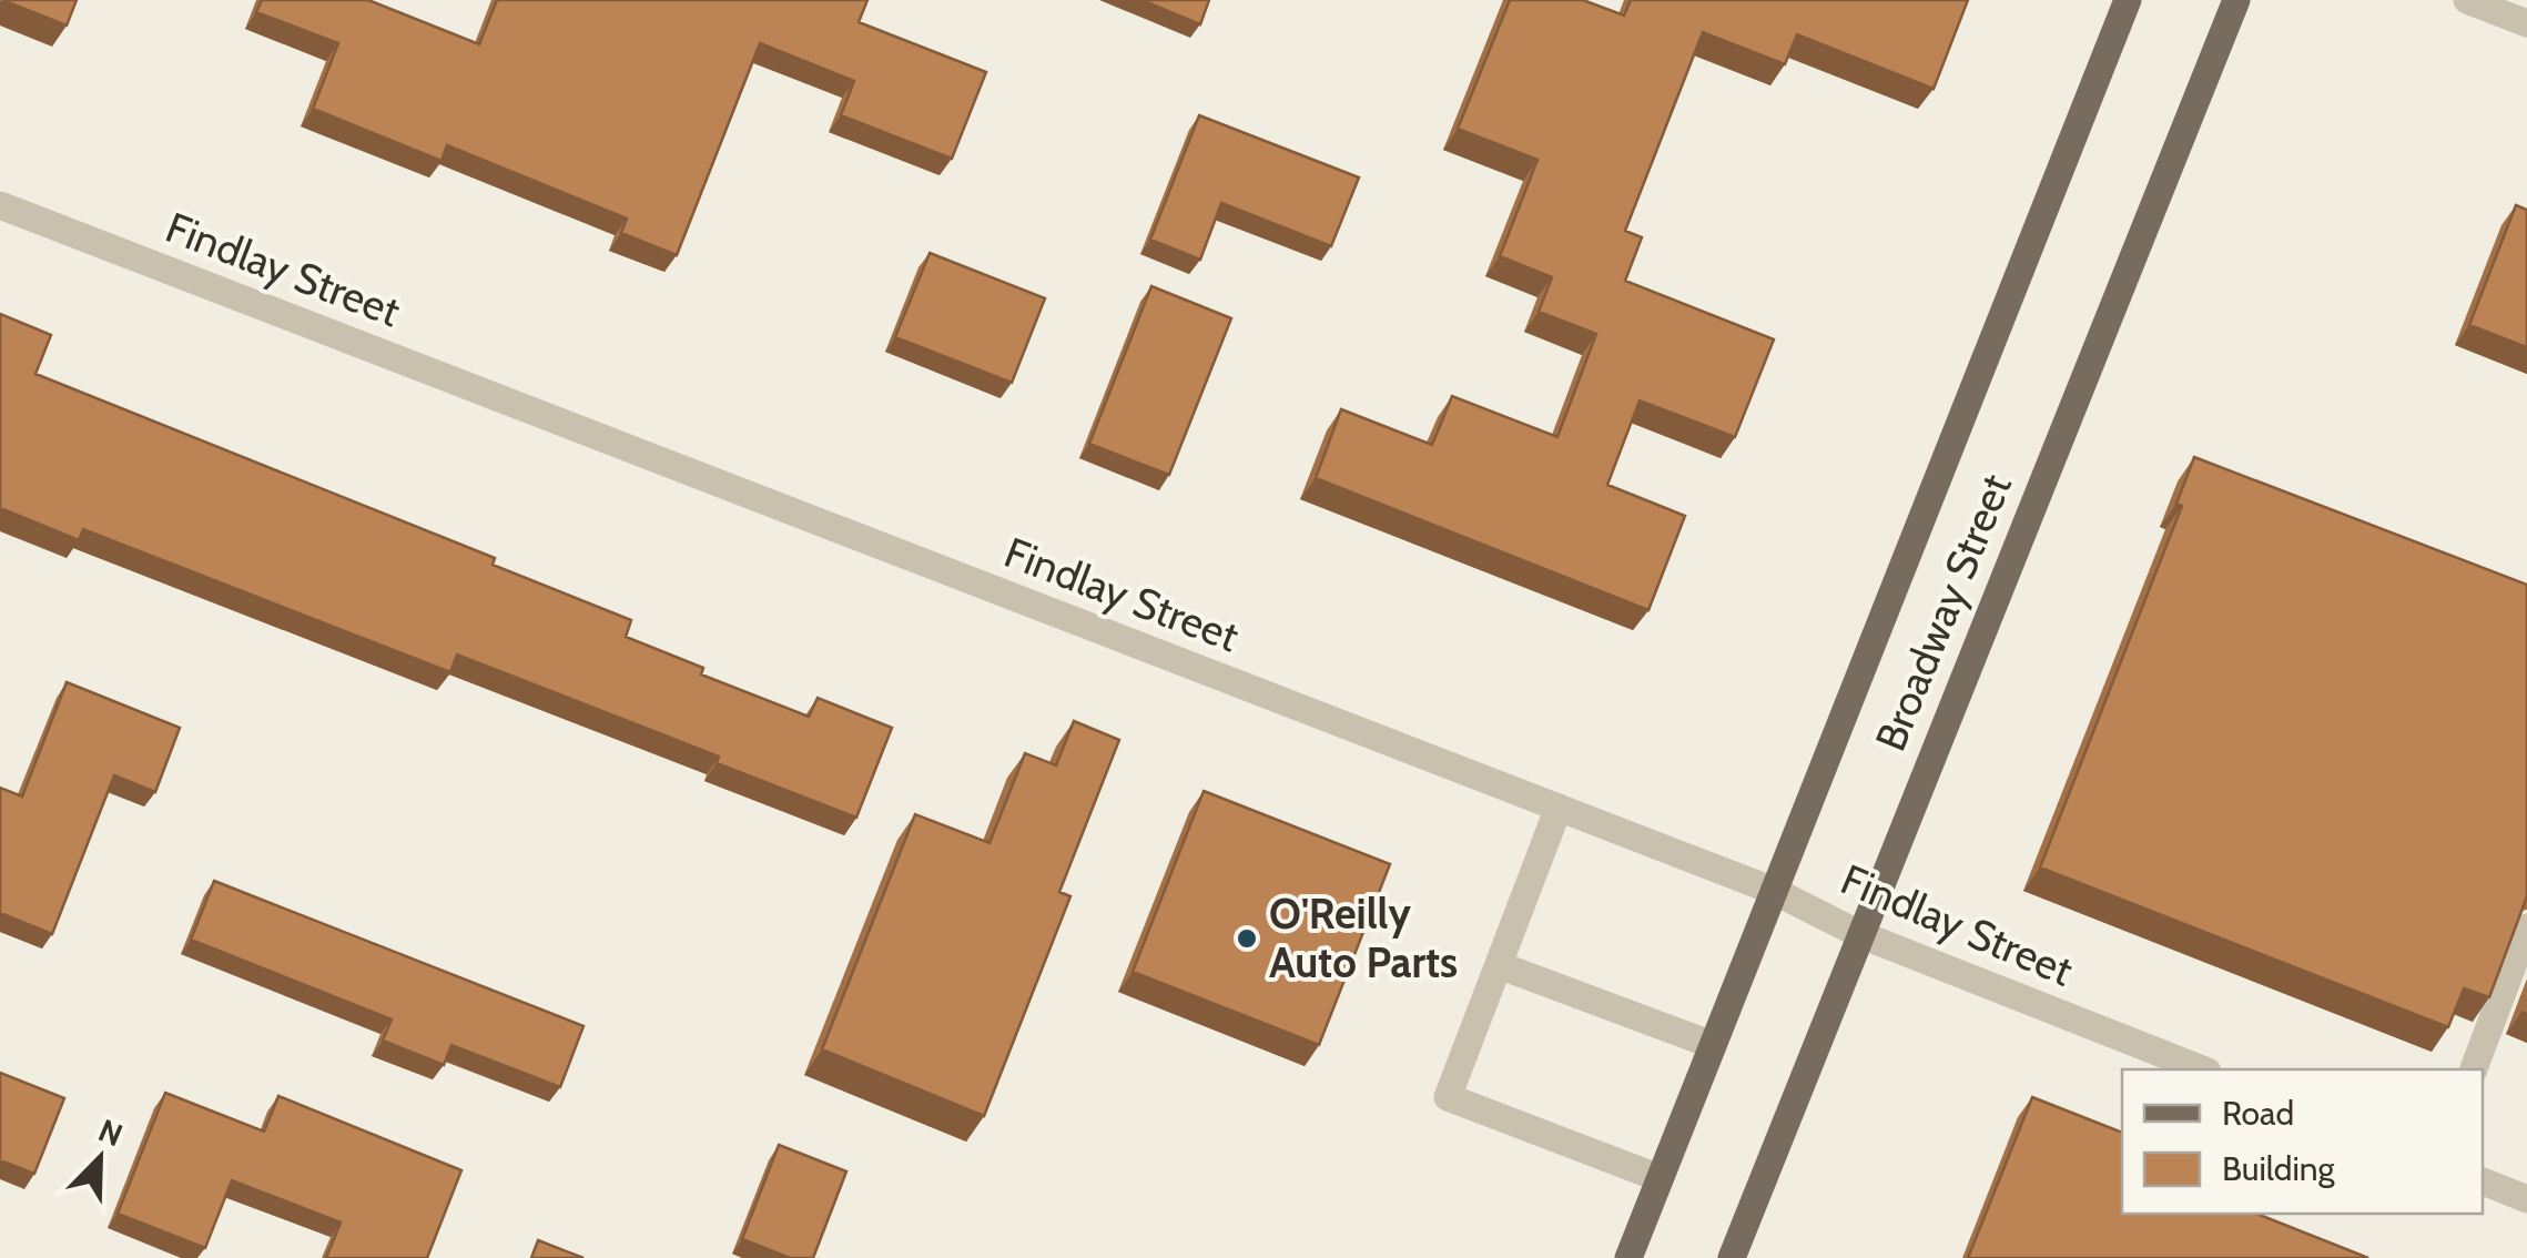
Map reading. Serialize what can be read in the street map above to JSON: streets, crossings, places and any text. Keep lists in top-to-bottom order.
{
  "streets": {
    "main road": ["Broadway Street"],
    "street": ["Findlay Street"]
  },
  "crossings": [
    ["Findlay Street", "Broadway Street"]
  ],
  "places": ["O'Reilly Auto Parts"],
  "legend": ["Road", "Building"],
  "north": "top right"
}
